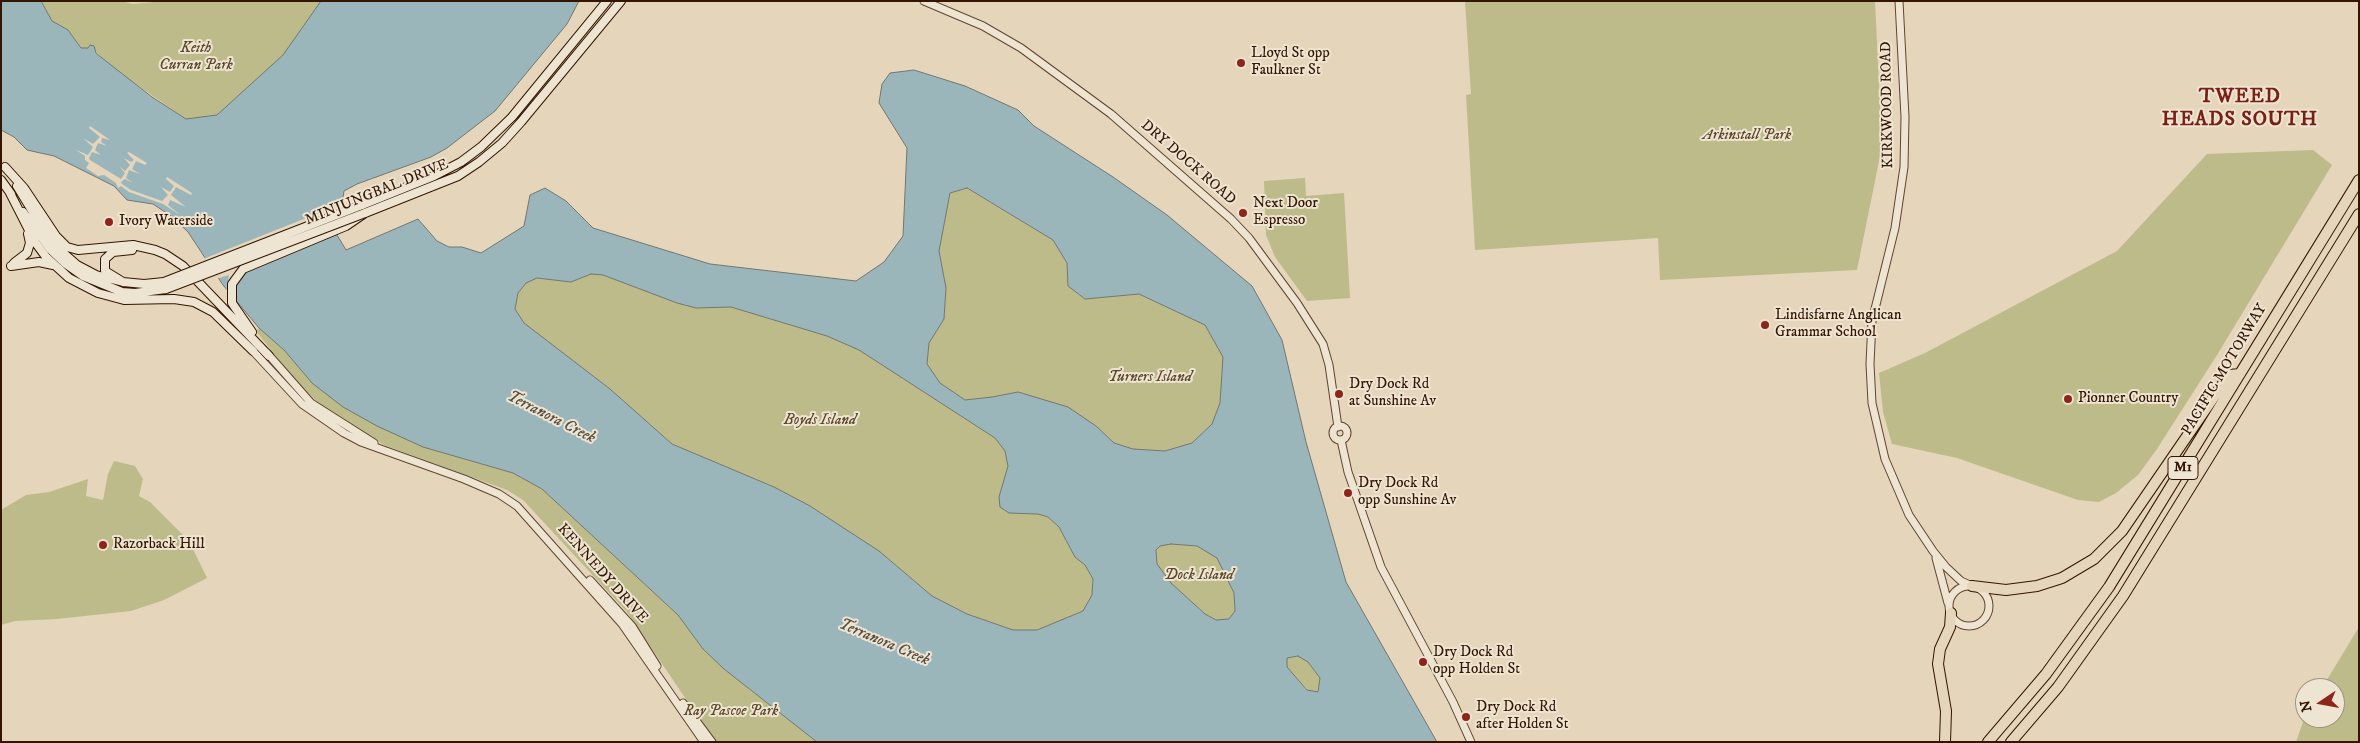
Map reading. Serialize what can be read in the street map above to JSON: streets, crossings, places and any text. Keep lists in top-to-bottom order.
{
  "streets": {
    "highway": ["PACIFIC MOTORWAY", "M1"],
    "main road": ["MINJUNGBAL DRIVE"],
    "street": ["KIRKWOOD ROAD", "DRY DOCK ROAD", "KENNEDY DRIVE"]
  },
  "districts": ["TWEED HEADS SOUTH"],
  "water": ["Terranora Creek"],
  "parks": [
    "Keith Curran Park",
    "Arkinstall Park",
    "Turners Island",
    "Boyds Island",
    "Dock Island",
    "Ray Pascoe Park"
  ],
  "places": [
    "Lloyd St opp Faulkner St",
    "Next Door Espresso",
    "Ivory Waterside",
    "Lindisfarne Anglican Grammar School",
    "Dry Dock Rd at Sunshine Av",
    "Pionner Country",
    "Dry Dock Rd opp Sunshine Av",
    "Razorback Hill",
    "Dry Dock Rd opp Holden St",
    "Dry Dock Rd after Holden St"
  ],
  "north": "left"
}
